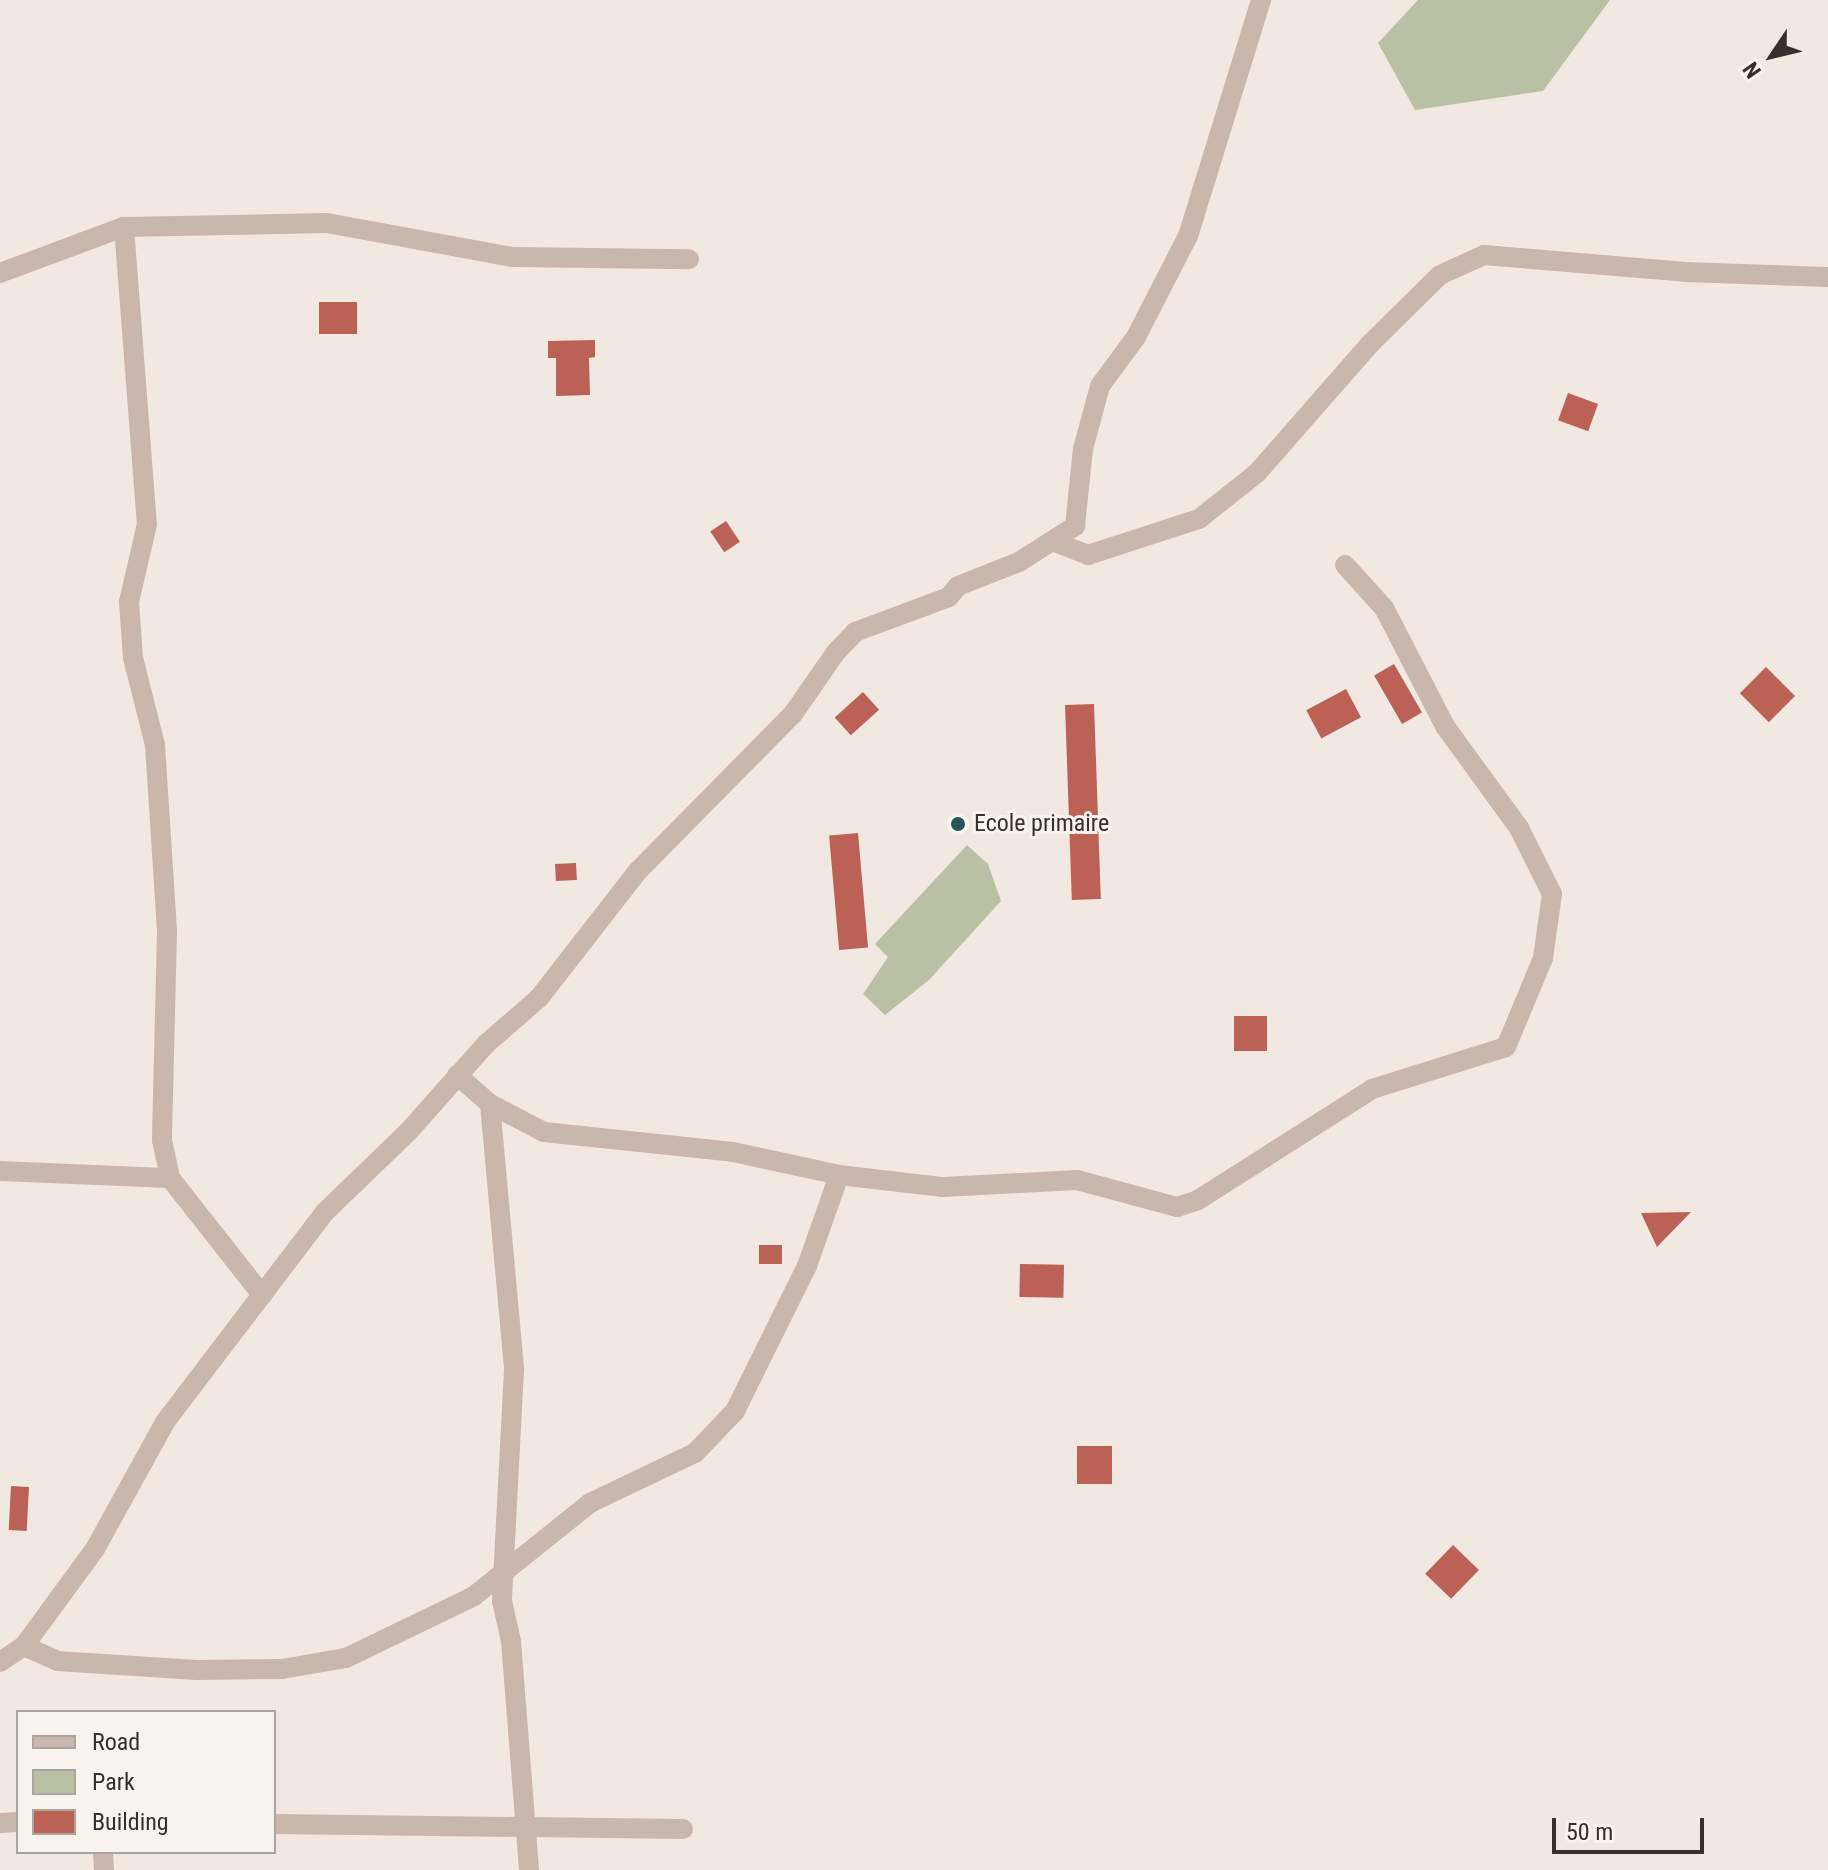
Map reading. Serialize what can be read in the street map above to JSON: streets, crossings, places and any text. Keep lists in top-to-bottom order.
{
  "places": ["Ecole primaire"],
  "legend": ["Road", "Park", "Building"],
  "scale_bar": "50 m",
  "north": "bottom left"
}
